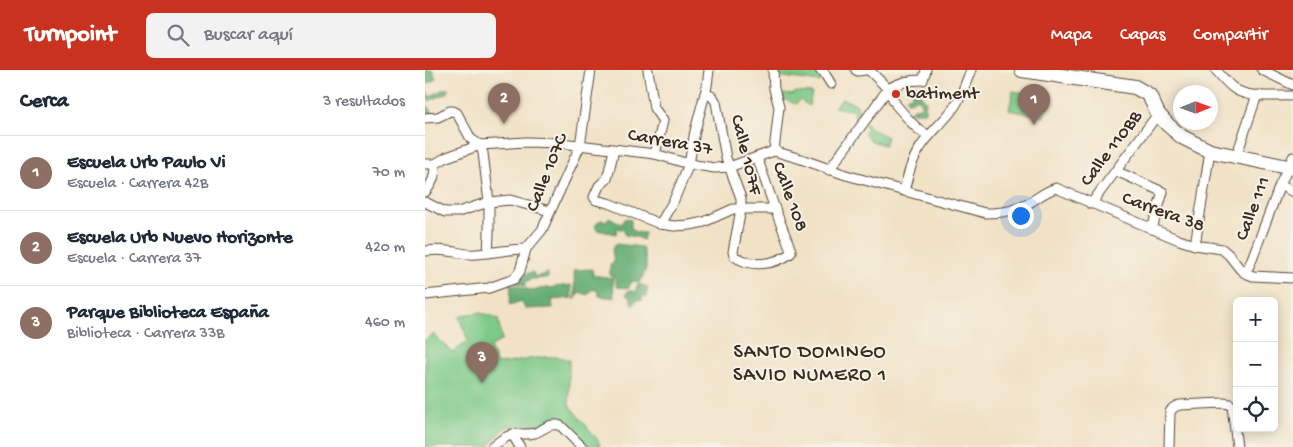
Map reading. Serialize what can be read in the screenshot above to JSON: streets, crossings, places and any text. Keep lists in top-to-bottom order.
{
  "streets": {
    "street": [
      "Carrera 37",
      "Calle 110BB",
      "Calle 107F",
      "Calle 107C",
      "Calle 108",
      "Calle 111",
      "Carrera 38"
    ]
  },
  "crossings": [
    ["Carrera 37", "Calle 107F"],
    ["Carrera 37", "Calle 107C"],
    ["Carrera 37", "Calle 108"],
    ["Calle 110BB", "Carrera 38"],
    ["Calle 107F", "Calle 108"],
    ["Calle 111", "Carrera 38"]
  ],
  "districts": ["SANTO DOMINGO SAVIO NUMERO 1"],
  "places": ["batiment"],
  "north": "right",
  "page": {
    "header": "Turnpoint",
    "search": "Buscar aquí",
    "nav": ["Mapa", "Capas", "Compartir"],
    "heading": ["Cerca", "3 resultados"],
    "pins": ["2", "1", "3"],
    "list": [
      {
        "mark": "1",
        "name": "Escuela Urb Paulo Vi",
        "note": "Escuela · Carrera 42B",
        "value": "70 m"
      },
      {
        "mark": "2",
        "name": "Escuela Urb Nuevo Horizonte",
        "note": "Escuela · Carrera 37",
        "value": "420 m"
      },
      {
        "mark": "3",
        "name": "Parque Biblioteca España",
        "note": "Biblioteca · Carrera 33B",
        "value": "460 m"
      }
    ],
    "map_buttons": ["+", "−"]
  }
}
